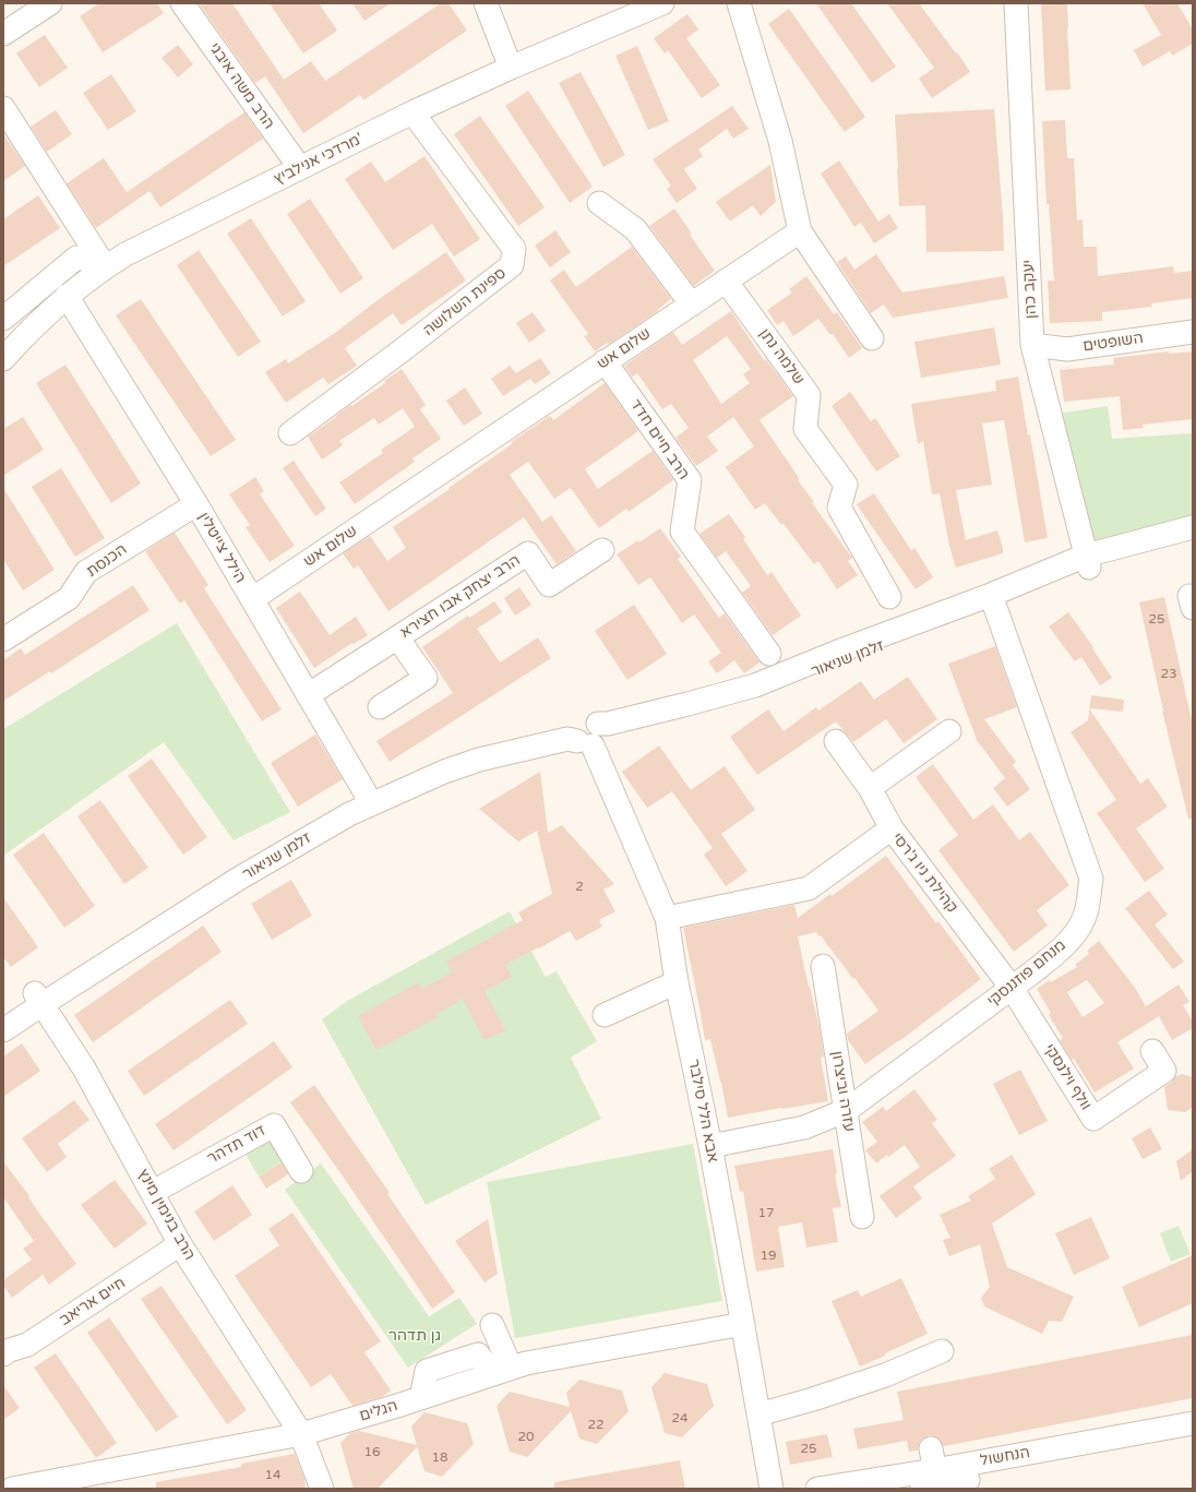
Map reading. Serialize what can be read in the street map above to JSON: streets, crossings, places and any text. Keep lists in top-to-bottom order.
{
  "streets": {
    "street": [
      "הרב משה איבגי",
      "מרדכי אנילביץ'",
      "יעקב כהן",
      "ספינת השלושה",
      "השופטים",
      "שלום אש",
      "שלמה נתן",
      "הרב חיים חדד",
      "הילל צייטלין",
      "הכנסת",
      "הרב יצחק אבו חצירא",
      "זלמן שניאור",
      "קהילת ניו ג'רסי",
      "מנחם פוזננסקי",
      "וולף וילנסקי",
      "עזרה וביצרון",
      "אבא הלל סילבר",
      "דוד תדהר",
      "הרב בנימין מינץ",
      "חיים אריאב",
      "הגלים",
      "הנחשול"
    ]
  },
  "crossings": [
    ["הרב משה איבגי", "מרדכי אנילביץ'"],
    ["מרדכי אנילביץ'", "ספינת השלושה"],
    ["מרדכי אנילביץ'", "הילל צייטלין"],
    ["יעקב כהן", "השופטים"],
    ["יעקב כהן", "זלמן שניאור"],
    ["שלום אש", "שלמה נתן"],
    ["שלום אש", "הרב חיים חדד"],
    ["שלום אש", "הילל צייטלין"],
    ["הילל צייטלין", "הכנסת"],
    ["הילל צייטלין", "הרב יצחק אבו חצירא"],
    ["הילל צייטלין", "זלמן שניאור"],
    ["זלמן שניאור", "מנחם פוזננסקי"],
    ["זלמן שניאור", "אבא הלל סילבר"],
    ["זלמן שניאור", "הרב בנימין מינץ"],
    ["קהילת ניו ג'רסי", "מנחם פוזננסקי"],
    ["קהילת ניו ג'רסי", "וולף וילנסקי"],
    ["קהילת ניו ג'רסי", "אבא הלל סילבר"],
    ["מנחם פוזננסקי", "וולף וילנסקי"],
    ["מנחם פוזננסקי", "עזרה וביצרון"],
    ["מנחם פוזננסקי", "אבא הלל סילבר"],
    ["אבא הלל סילבר", "הגלים"],
    ["דוד תדהר", "הרב בנימין מינץ"],
    ["הרב בנימין מינץ", "חיים אריאב"],
    ["הרב בנימין מינץ", "הגלים"]
  ],
  "parks": ["גן תדהר"],
  "house_numbers": [
    "25",
    "23",
    "2",
    "17",
    "19",
    "24",
    "22",
    "20",
    "25",
    "16",
    "18",
    "14"
  ]
}
